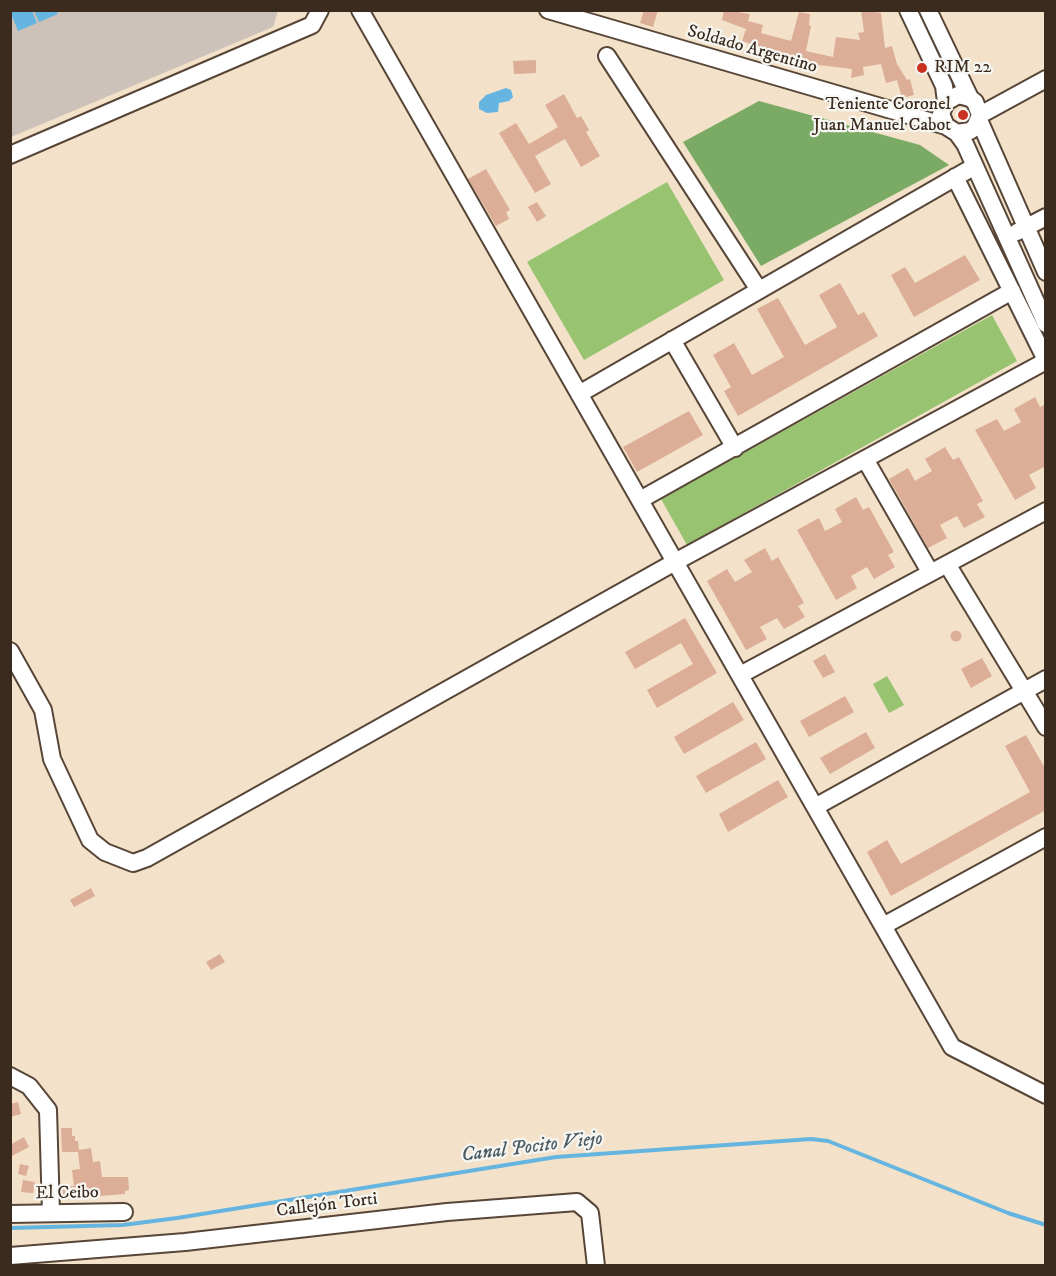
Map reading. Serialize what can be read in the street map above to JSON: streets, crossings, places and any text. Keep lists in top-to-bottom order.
{
  "streets": {
    "street": ["Soldado Argentino", "El Ceibo", "Callejón Torti"]
  },
  "water": ["Canal Pocito Viejo"],
  "places": ["RIM 22", "Teniente Coronel Juan Manuel Cabot"]
}
